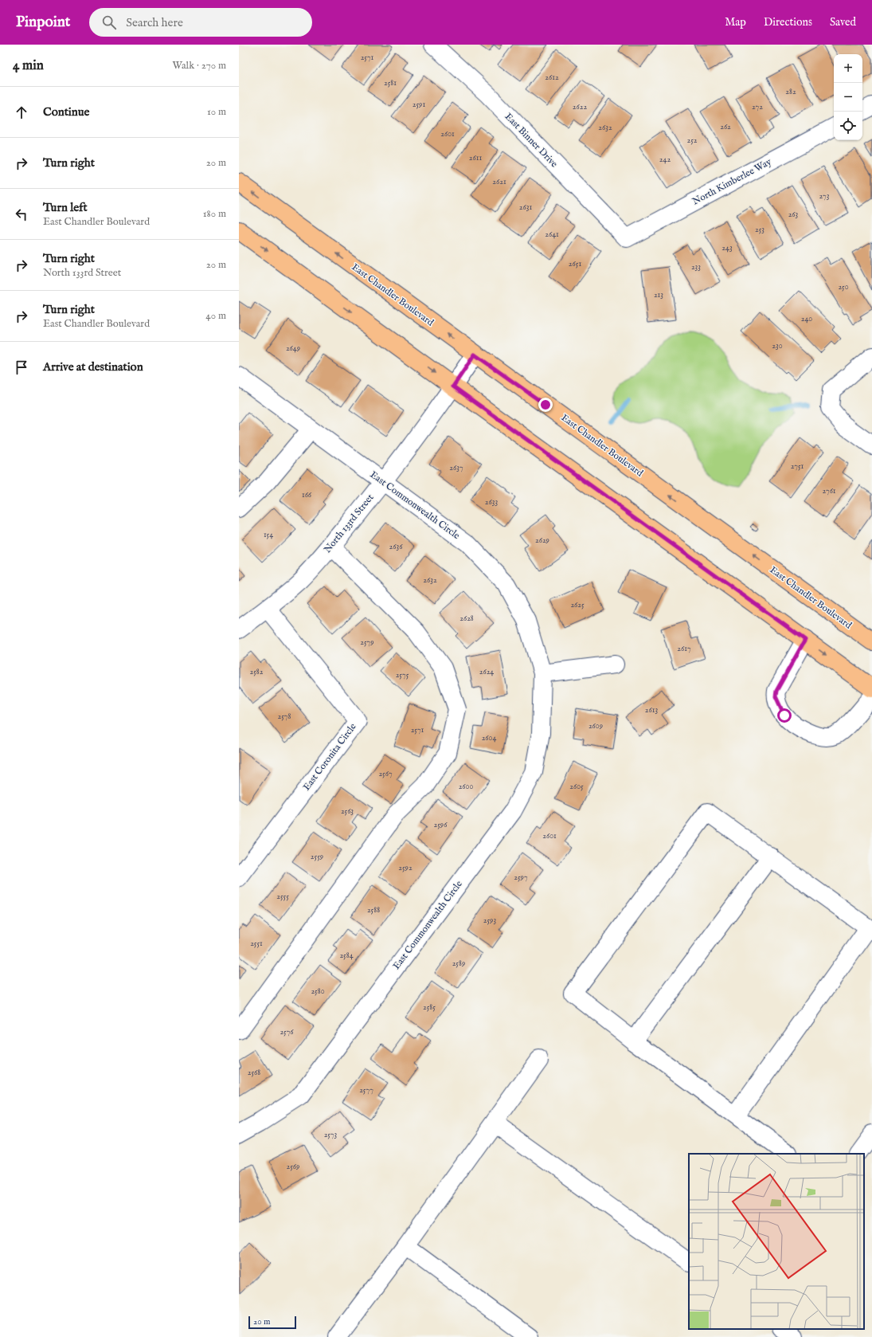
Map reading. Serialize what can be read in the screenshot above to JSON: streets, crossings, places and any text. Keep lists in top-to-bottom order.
{
  "streets": {
    "main road": ["East Chandler Boulevard"],
    "street": [
      "East Binner Drive",
      "North Kimberlee Way",
      "East Commonwealth Circle",
      "North 133rd Street",
      "East Coronita Circle"
    ]
  },
  "crossings": [
    ["East Binner Drive", "North Kimberlee Way"],
    ["East Chandler Boulevard", "North 133rd Street"],
    ["East Commonwealth Circle", "North 133rd Street"],
    ["North 133rd Street", "East Coronita Circle"]
  ],
  "house_numbers": [
    "2571",
    "2612",
    "2581",
    "282",
    "2591",
    "2622",
    "272",
    "262",
    "2632",
    "2601",
    "252",
    "2611",
    "242",
    "2621",
    "273",
    "2631",
    "263",
    "253",
    "2641",
    "243",
    "2651",
    "233",
    "250",
    "213",
    "240",
    "230",
    "2649",
    "2751",
    "2637",
    "2761",
    "166",
    "2633",
    "154",
    "2629",
    "2636",
    "2632",
    "2625",
    "2628",
    "2579",
    "2617",
    "2582",
    "2624",
    "2575",
    "2613",
    "2578",
    "2609",
    "2571",
    "2604",
    "2567",
    "2600",
    "2605",
    "2563",
    "2596",
    "2601",
    "2559",
    "2592",
    "2597",
    "2555",
    "2588",
    "2593",
    "2551",
    "2584",
    "2589",
    "2580",
    "2585",
    "2576",
    "2568",
    "2577",
    "2573",
    "2569"
  ],
  "scale_bar": "20 m",
  "page": {
    "header": "Pinpoint",
    "search": "Search here",
    "nav": ["Map", "Directions", "Saved"],
    "heading": ["4 min", "Walk · 270 m"],
    "map_buttons": ["+", "−"],
    "list": [
      ["Continue", "10 m"],
      ["Turn right", "20 m"],
      ["Turn left", "East Chandler Boulevard", "180 m"],
      ["Turn right", "North 133rd Street", "20 m"],
      ["Turn right", "East Chandler Boulevard", "40 m"],
      "Arrive at destination"
    ],
    "scale": "20 m"
  }
}
